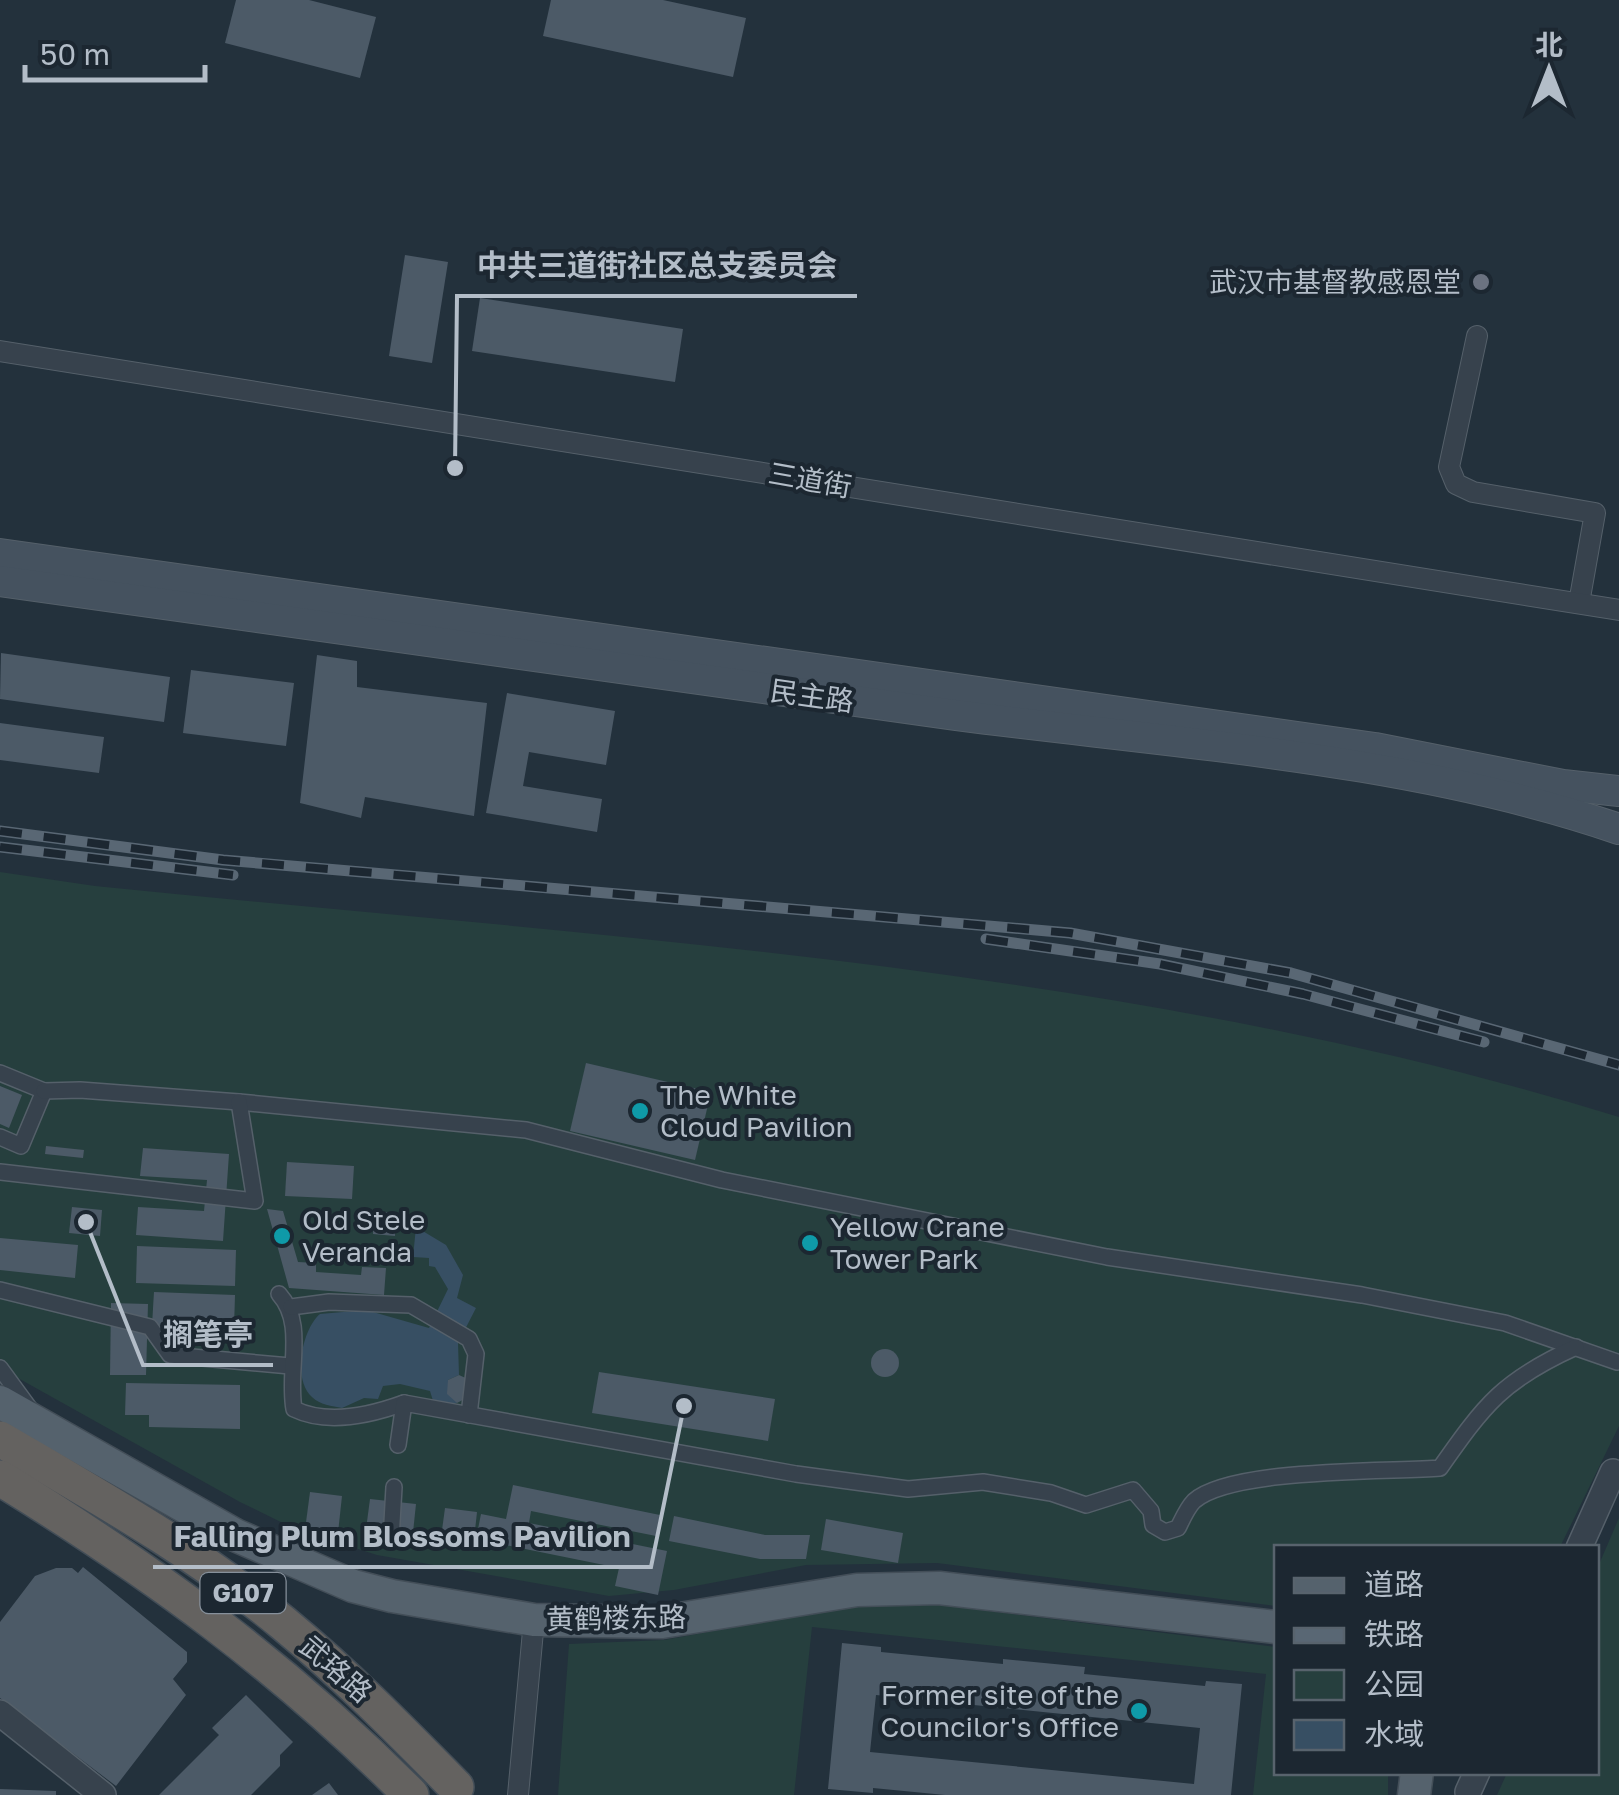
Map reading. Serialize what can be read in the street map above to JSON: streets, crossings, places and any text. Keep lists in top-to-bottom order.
{
  "streets": {
    "highway": ["G107", "武珞路"],
    "main road": ["民主路", "黄鹤楼东路"],
    "street": ["三道街"]
  },
  "places": [
    "武汉市基督教感恩堂",
    "中共三道街社区总支委员会",
    "The White Cloud Pavilion",
    "搁笔亭",
    "Old Stele Veranda",
    "Yellow Crane Tower Park",
    "Falling Plum Blossoms Pavilion",
    "Former site of the Councilor's Office"
  ],
  "legend": [
    "道路",
    "铁路",
    "公园",
    "水域"
  ],
  "scale_bar": "50 m",
  "north": "top"
}
